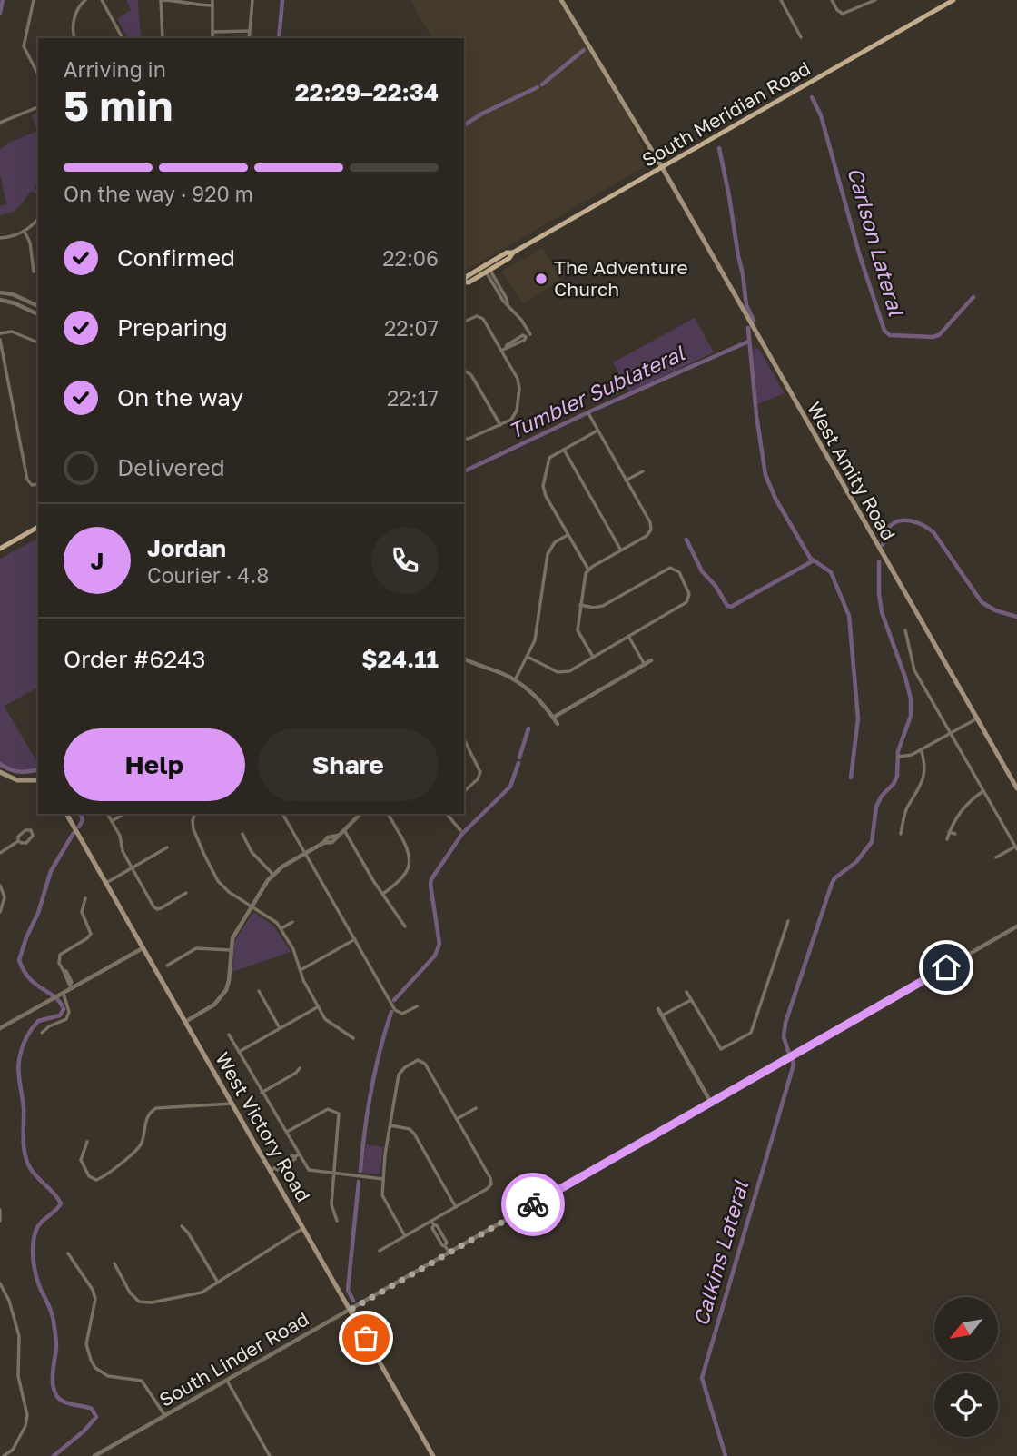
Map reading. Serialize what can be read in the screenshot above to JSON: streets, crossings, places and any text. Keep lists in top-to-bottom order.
{
  "streets": {
    "main road": ["South Meridian Road", "West Amity Road", "West Victory Road"],
    "street": ["South Linder Road"]
  },
  "crossings": [
    ["South Meridian Road", "West Amity Road"],
    ["West Victory Road", "South Linder Road"]
  ],
  "water": ["Carlson Lateral", "Tumbler Sublateral", "Calkins Lateral"],
  "places": ["The Adventure Church"],
  "north": "bottom left",
  "page": {
    "heading": ["5 min", "Arriving in", "22:29–22:34"],
    "panel": [
      "Jordan",
      "Courier · 4.8",
      "Order #6243",
      "$24.11"
    ],
    "bar": "On the way · 920 m",
    "list": [
      ["Confirmed", "22:06"],
      ["Preparing", "22:07"],
      ["On the way", "22:17"],
      "Delivered"
    ],
    "round": "J",
    "buttons": ["Help", "Share"]
  }
}
